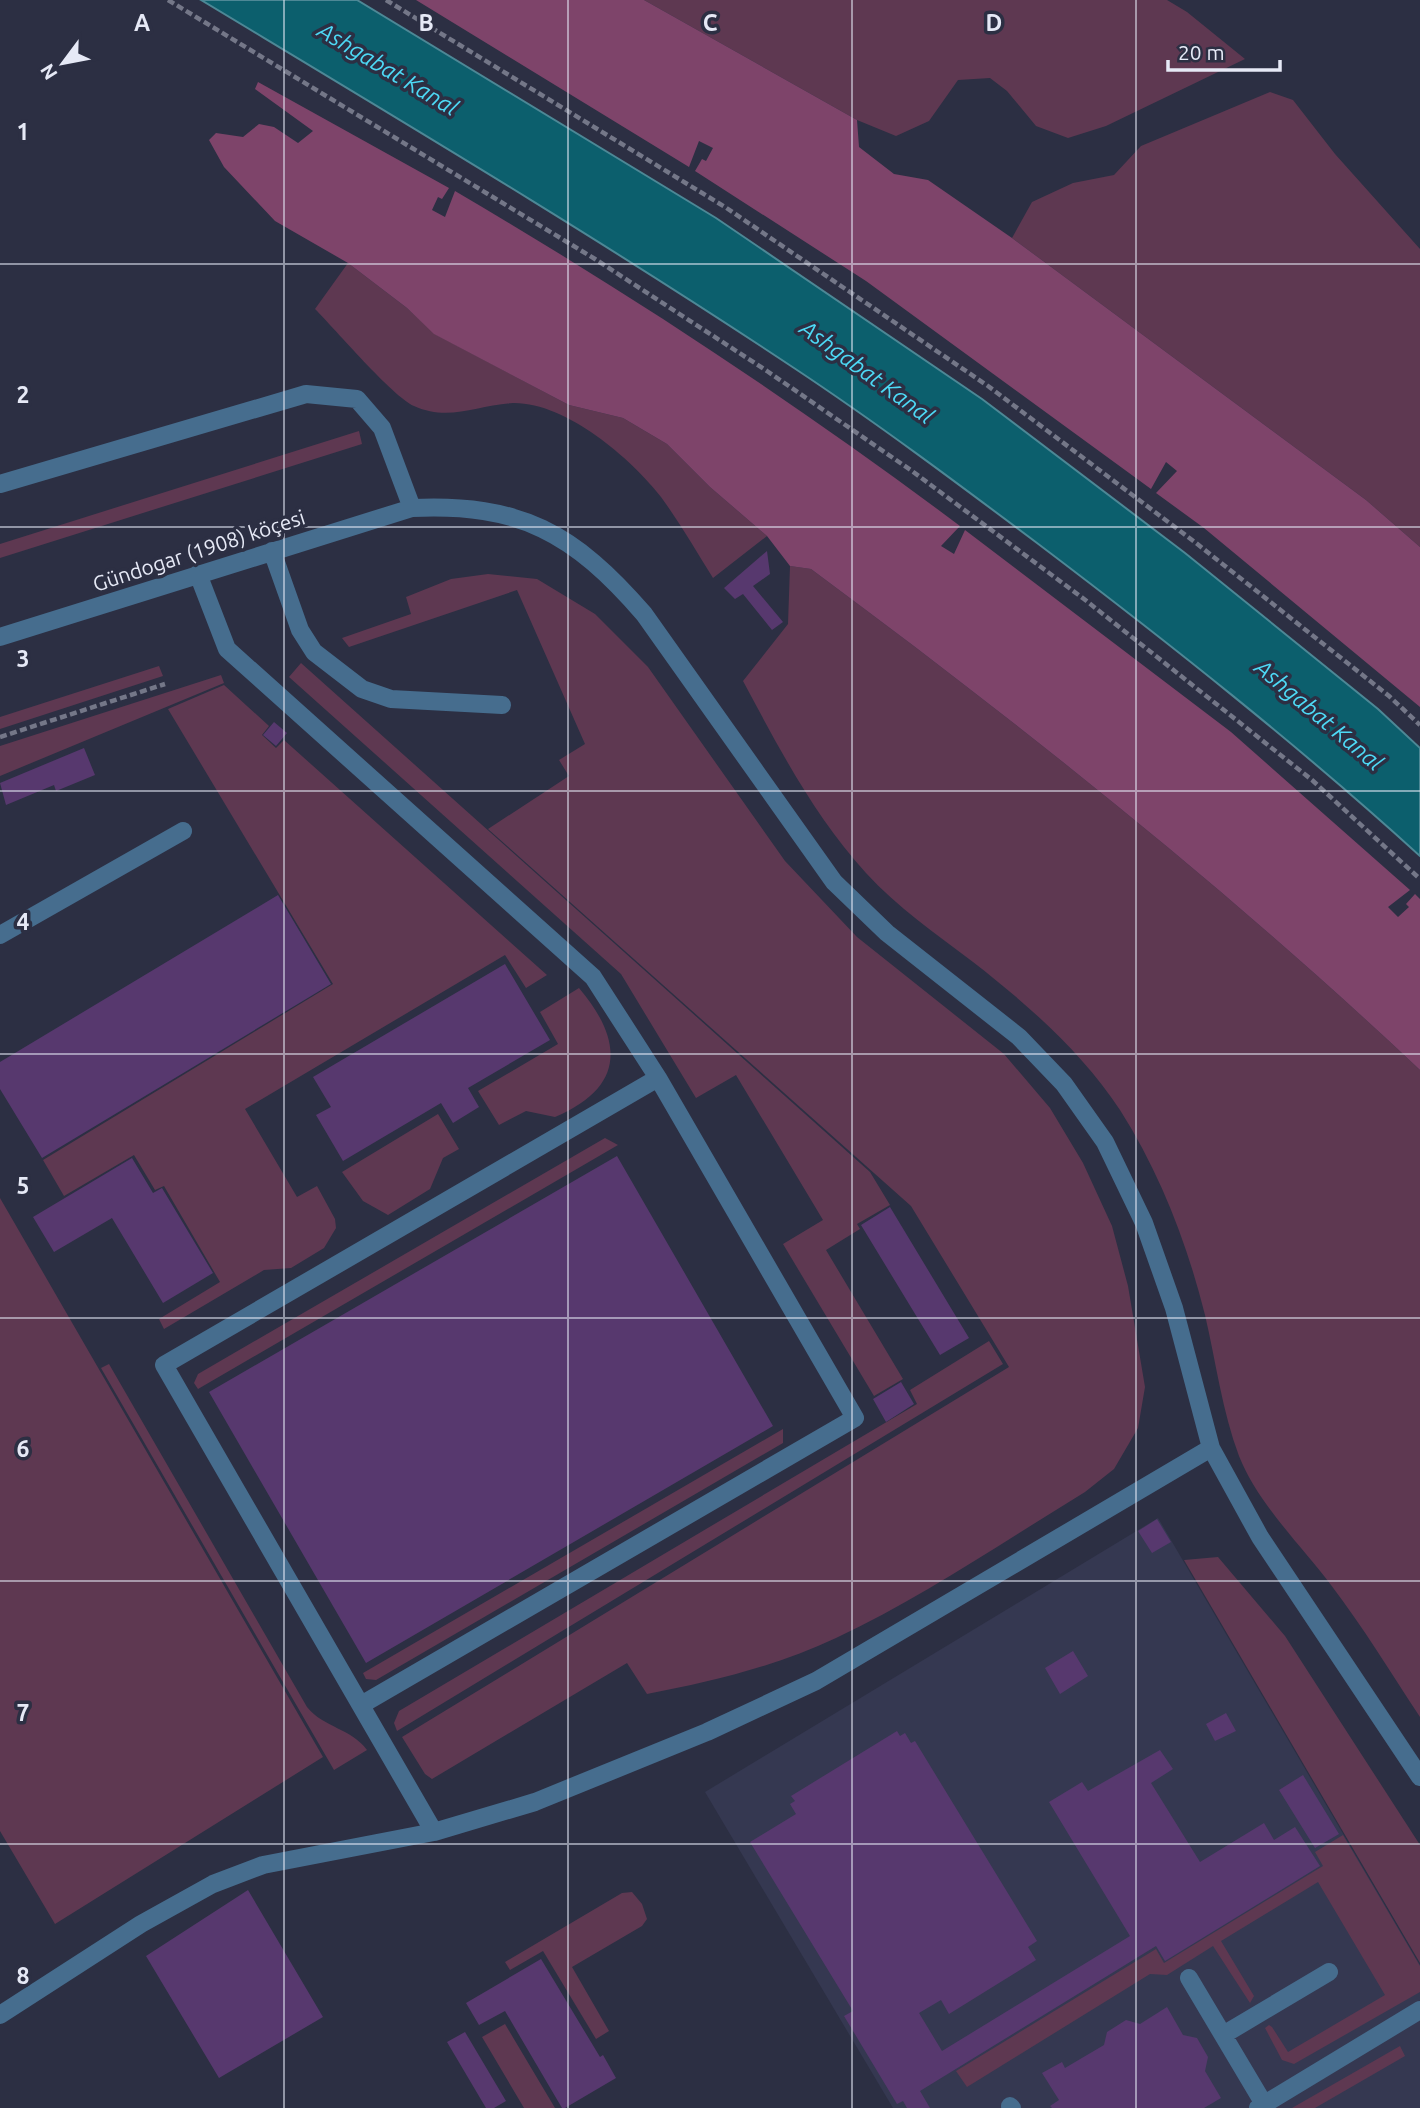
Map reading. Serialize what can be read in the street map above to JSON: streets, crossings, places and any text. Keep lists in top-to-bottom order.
{
  "streets": {
    "street": ["Gündogar (1908) köçesi"]
  },
  "water": ["Ashgabat Kanal"],
  "scale_bar": "20 m",
  "north": "bottom left",
  "grid": {
    "columns": [
      "A",
      "B",
      "C",
      "D"
    ],
    "rows": [
      "1",
      "2",
      "3",
      "4",
      "5",
      "6",
      "7",
      "8"
    ]
  }
}
